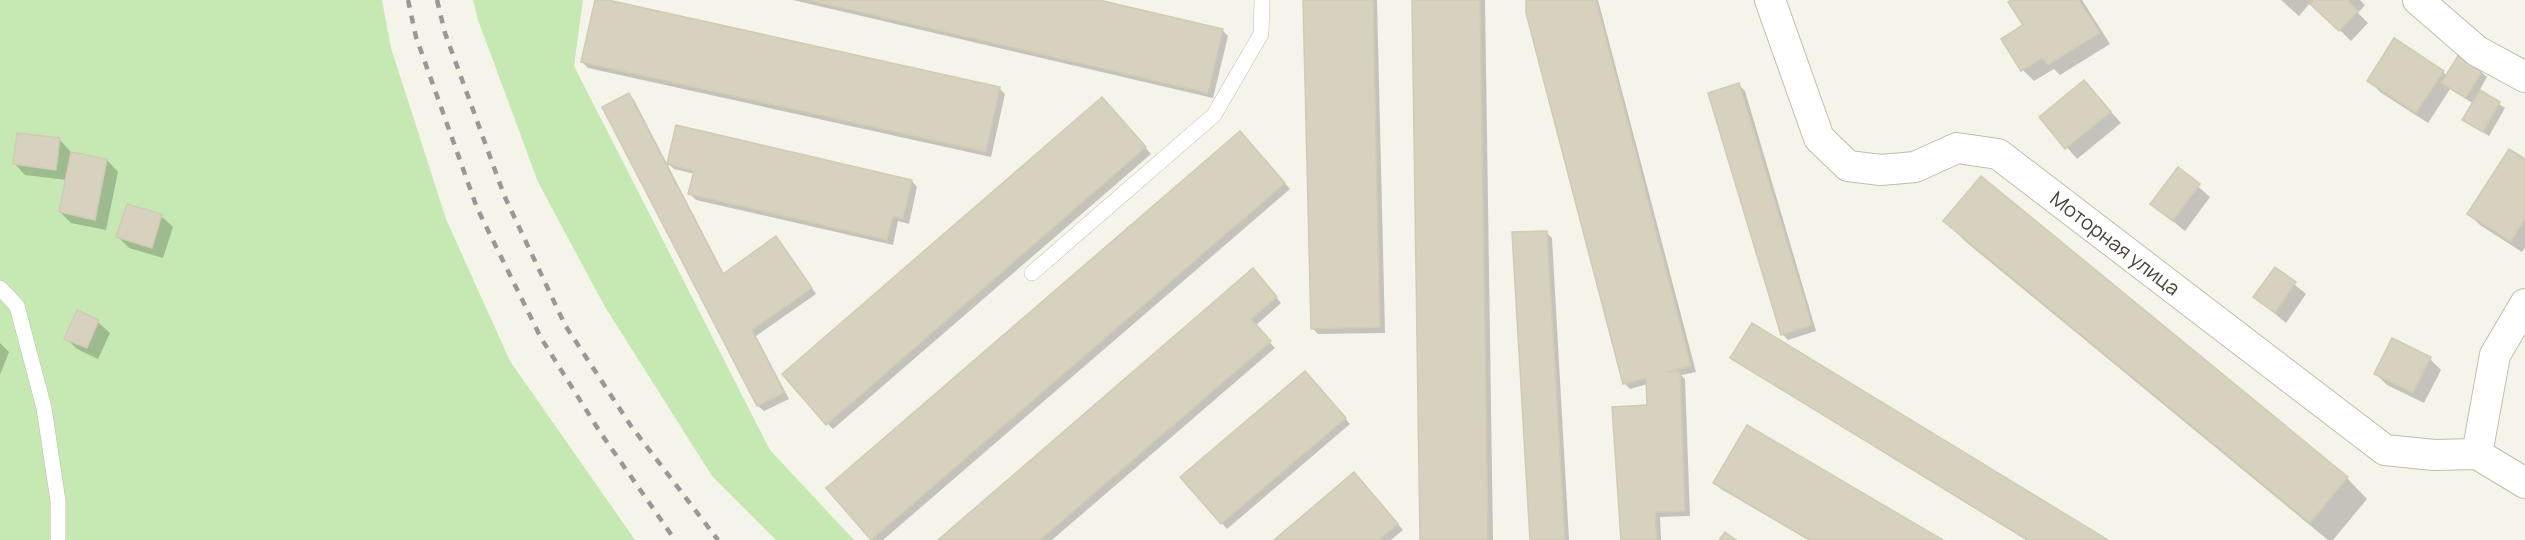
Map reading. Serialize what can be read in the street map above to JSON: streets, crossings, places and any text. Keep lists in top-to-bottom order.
{
  "streets": {
    "street": ["Моторная улица"]
  }
}
